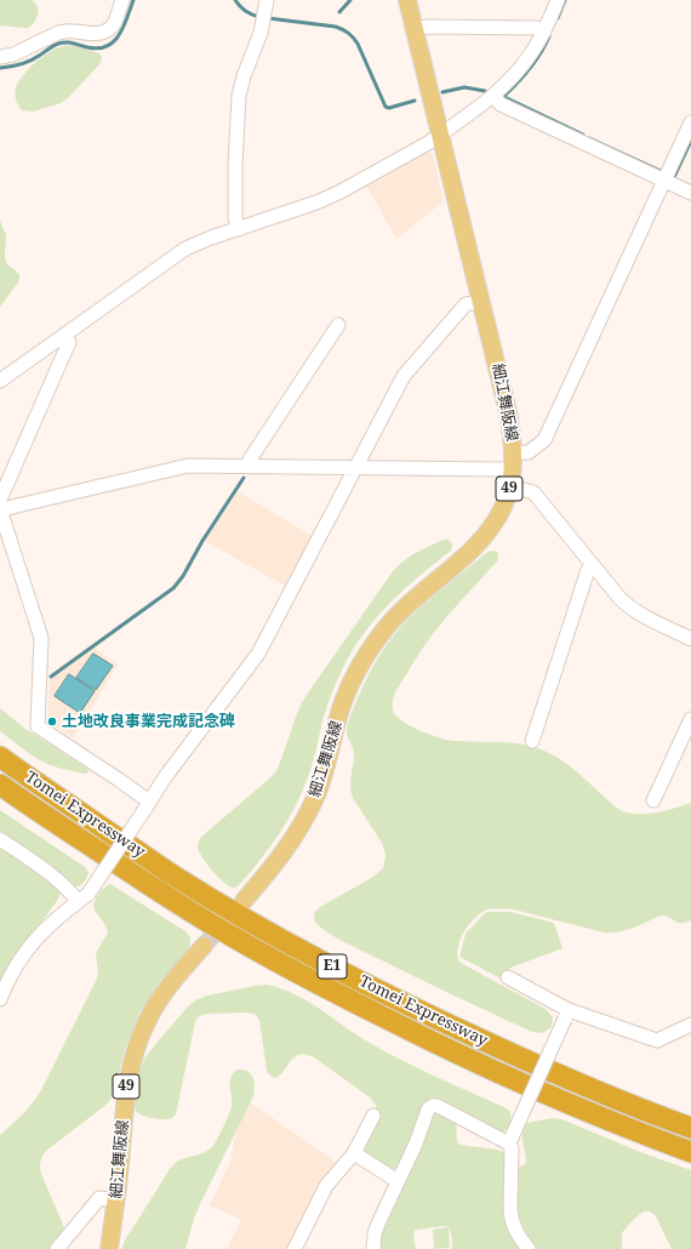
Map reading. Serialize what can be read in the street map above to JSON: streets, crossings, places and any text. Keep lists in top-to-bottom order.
{
  "streets": {
    "highway": ["Tomei Expressway", "E1"],
    "main road": ["細江舞阪線", "49"]
  },
  "places": ["土地改良事業完成記念碑"]
}
